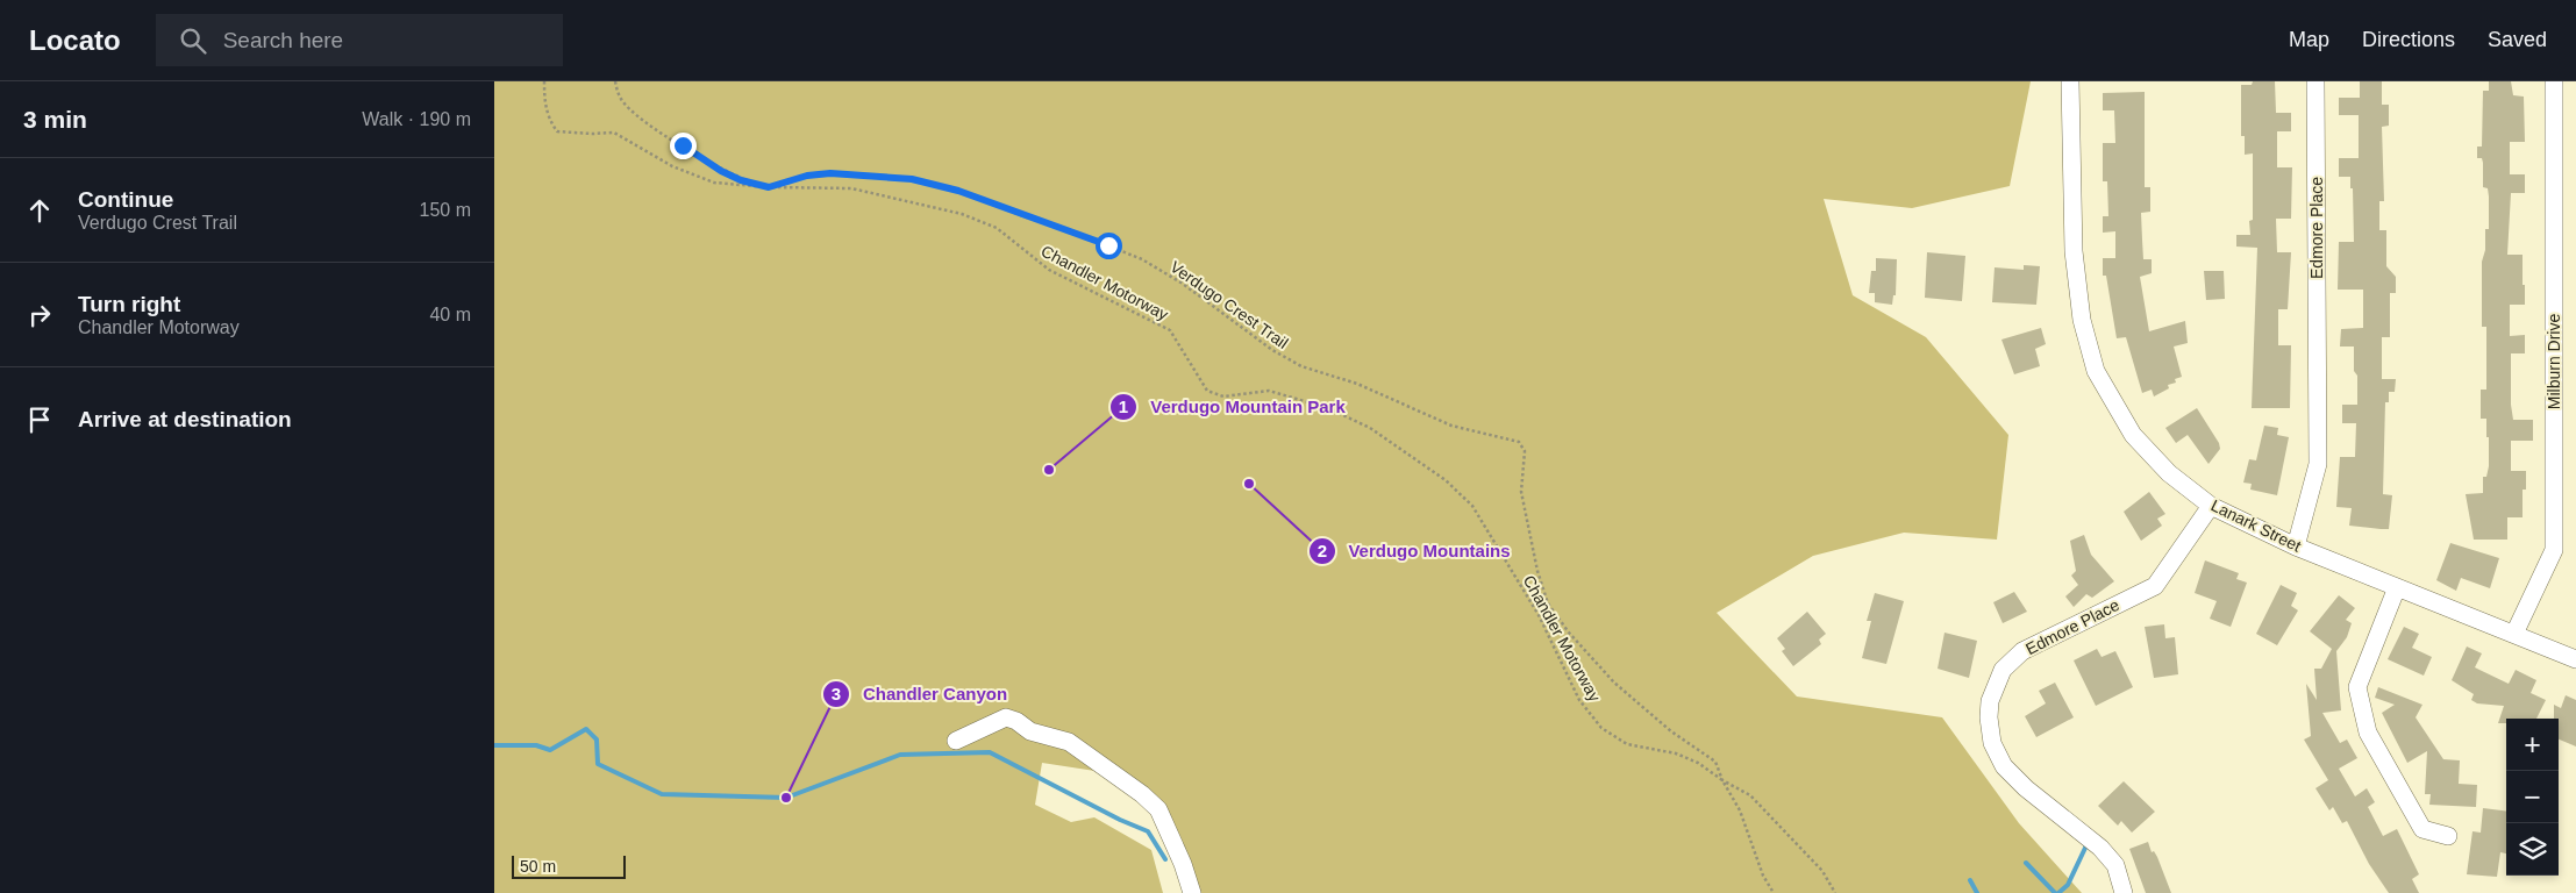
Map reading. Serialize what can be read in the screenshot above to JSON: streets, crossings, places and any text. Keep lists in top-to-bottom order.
{
  "streets": {
    "street": ["Edmore Place", "Milburn Drive", "Lanark Street"],
    "path": ["Chandler Motorway", "Verdugo Crest Trail"]
  },
  "crossings": [
    ["Edmore Place", "Lanark Street"],
    ["Chandler Motorway", "Verdugo Crest Trail"],
    ["Milburn Drive", "Lanark Street"]
  ],
  "places": ["Verdugo Mountain Park", "Verdugo Mountains", "Chandler Canyon"],
  "scale_bar": "50 m",
  "page": {
    "header": "Locato",
    "search": "Search here",
    "nav": ["Map", "Directions", "Saved"],
    "heading": ["3 min", "Walk · 190 m"],
    "list": [
      ["Continue", "Verdugo Crest Trail", "150 m"],
      ["Turn right", "Chandler Motorway", "40 m"],
      "Arrive at destination"
    ],
    "map_buttons": ["+", "−"],
    "scale": "50 m"
  }
}
